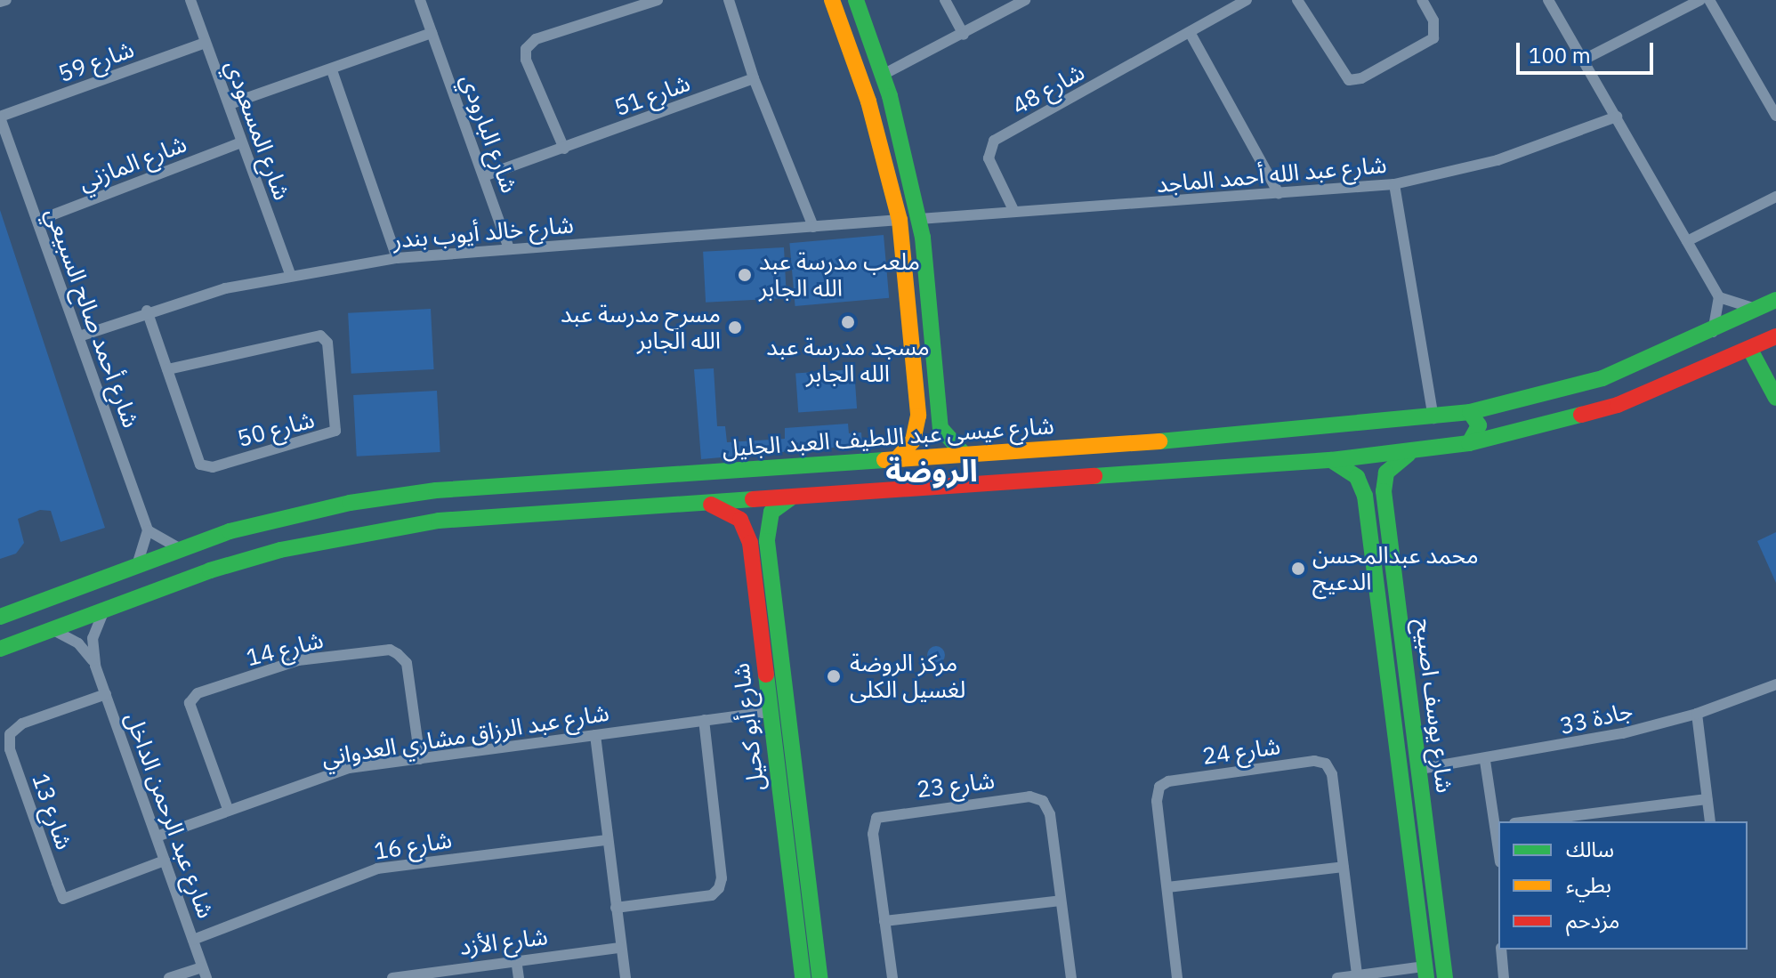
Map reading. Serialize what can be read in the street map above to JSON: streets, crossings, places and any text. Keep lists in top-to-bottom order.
{
  "streets": {
    "main road": ["شارع عيسى عبد اللطيف العبد الجليل", "شارع يوسف اصبيح", "شارع أبو كحيل"],
    "street": [
      "شارع 59",
      "شارع 48",
      "شارع 51",
      "شارع المسعودي",
      "شارع البارودي",
      "شارع المازني",
      "شارع عبد الله أحمد الماجد",
      "شارع خالد أيوب بندر",
      "شارع أحمد صالح السبيعي",
      "شارع 50",
      "شارع 14",
      "جادة 33",
      "شارع عبد الرزاق مشاري العدواني",
      "شارع 24",
      "شارع 23",
      "شارع 13",
      "شارع عبد الرحمن الداخل",
      "شارع 16",
      "شارع الأزد"
    ]
  },
  "crossings": [
    ["شارع 59", "شارع المسعودي"],
    ["شارع 59", "شارع أحمد صالح السبيعي"],
    ["شارع 48", "شارع عبد الله أحمد الماجد"],
    ["شارع 51", "شارع البارودي"],
    ["شارع المسعودي", "شارع المازني"],
    ["شارع المسعودي", "شارع خالد أيوب بندر"],
    ["شارع البارودي", "شارع خالد أيوب بندر"],
    ["شارع المازني", "شارع أحمد صالح السبيعي"],
    ["شارع خالد أيوب بندر", "شارع أحمد صالح السبيعي"],
    ["شارع خالد أيوب بندر", "شارع 50"],
    ["شارع 14", "شارع عبد الرزاق مشاري العدواني"],
    ["شارع يوسف اصبيح", "جادة 33"],
    ["شارع أبو كحيل", "شارع عبد الرزاق مشاري العدواني"],
    ["شارع عبد الرزاق مشاري العدواني", "شارع عبد الرحمن الداخل"],
    ["شارع 13", "شارع عبد الرحمن الداخل"],
    ["شارع عبد الرحمن الداخل", "شارع 16"]
  ],
  "districts": ["الروضة"],
  "places": [
    "ملعب مدرسة عبد الله الجابر",
    "مسجد مدرسة عبد الله الجابر",
    "مسرح مدرسة عبد الله الجابر",
    "محمد عبدالمحسن الدعيج",
    "مركز الروضة لغسيل الكلى"
  ],
  "legend": ["سالك", "بطيء", "مزدحم"],
  "scale_bar": "100 m"
}
